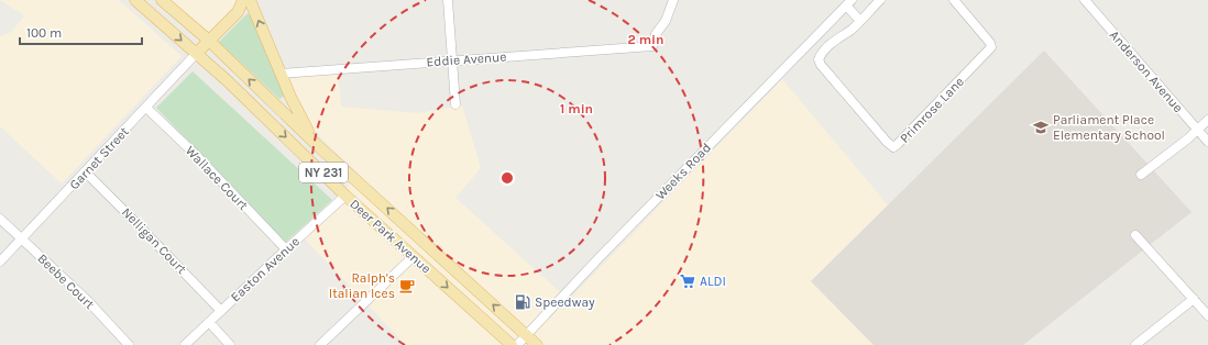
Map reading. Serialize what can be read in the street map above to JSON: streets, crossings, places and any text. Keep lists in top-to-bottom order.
{
  "streets": {
    "main road": ["NY 231", "Deer Park Avenue"],
    "street": [
      "Eddie Avenue",
      "Anderson Avenue",
      "Primrose Lane",
      "Garnet Street",
      "Weeks Road",
      "Wallace Court",
      "Nelligan Court",
      "Easton Avenue",
      "Beebe Court"
    ]
  },
  "crossings": [
    ["Garnet Street", "Wallace Court"],
    ["Garnet Street", "Deer Park Avenue"],
    ["Garnet Street", "Nelligan Court"],
    ["Garnet Street", "Beebe Court"],
    ["Weeks Road", "Deer Park Avenue"],
    ["Wallace Court", "Easton Avenue"],
    ["Deer Park Avenue", "Easton Avenue"],
    ["Nelligan Court", "Easton Avenue"]
  ],
  "places": {
    "school or university": ["Parliament Place Elementary School"],
    "supermarket": ["ALDI"],
    "cafe": ["Ralph's Italian Ices"],
    "fuel station": ["Speedway"]
  },
  "scale_bar": "100 m",
  "rings": ["2 min", "1 min"]
}
